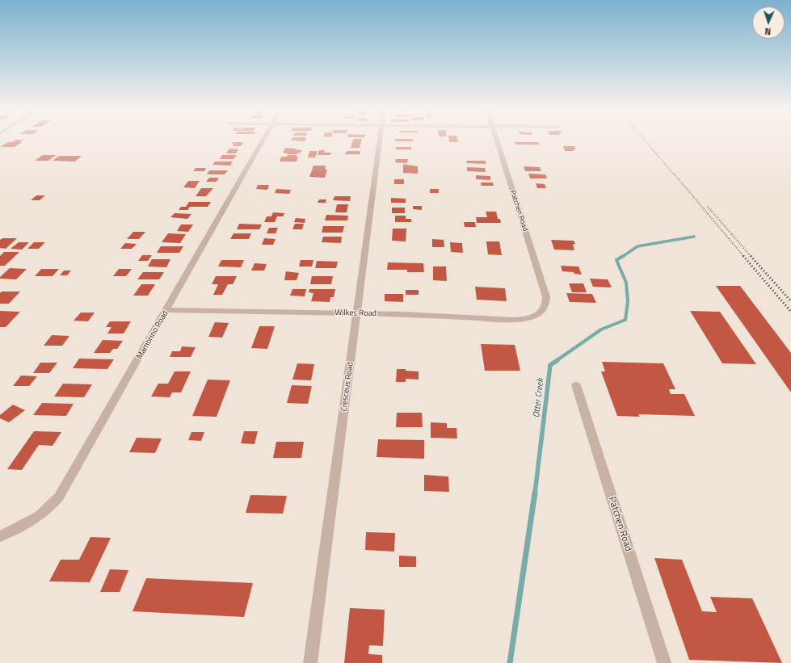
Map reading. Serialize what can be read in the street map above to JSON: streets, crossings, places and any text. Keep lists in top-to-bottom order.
{
  "streets": {
    "street": [
      "Patchen Road",
      "Wilkes Road",
      "Mambrino Road",
      "Cresceus Road"
    ]
  },
  "crossings": [
    ["Patchen Road", "Wilkes Road"],
    ["Wilkes Road", "Mambrino Road"],
    ["Wilkes Road", "Cresceus Road"]
  ],
  "water": ["Otter Creek"],
  "north": "bottom"
}
